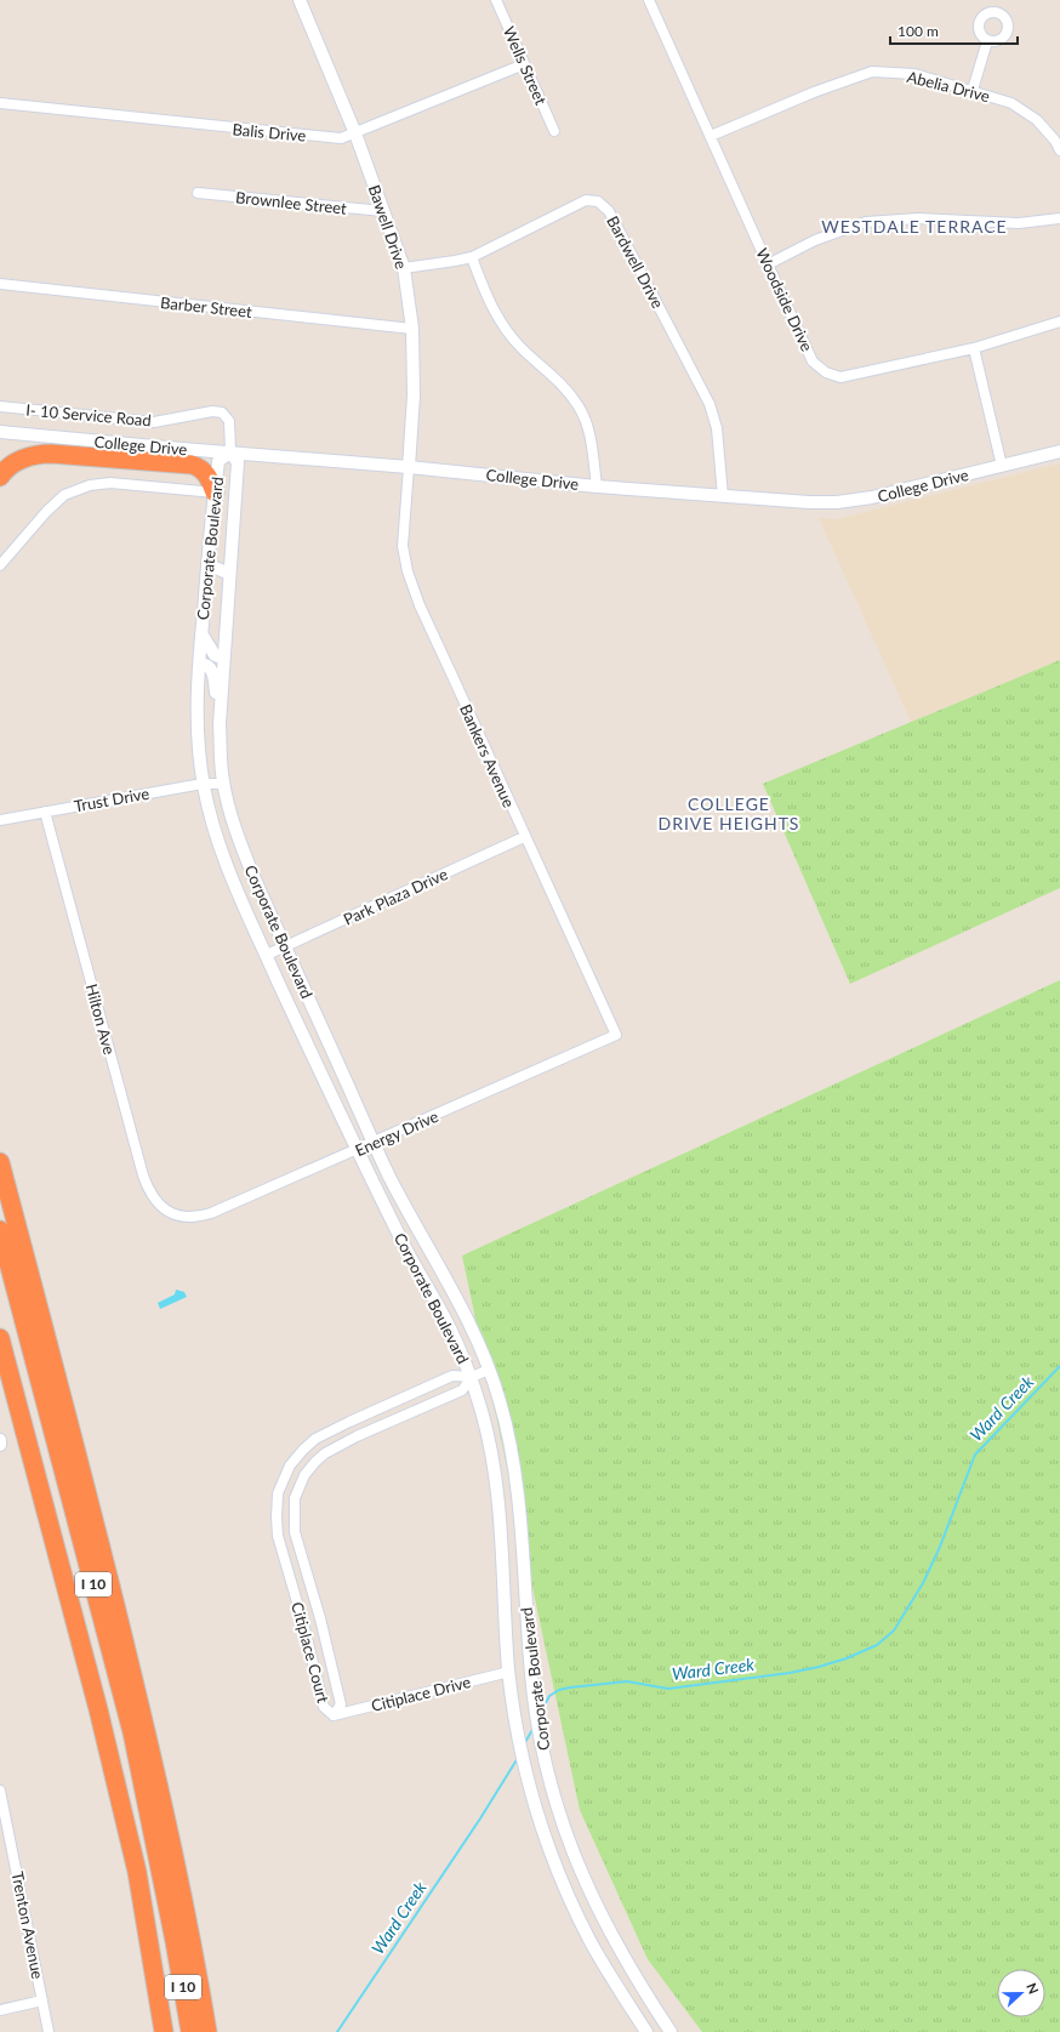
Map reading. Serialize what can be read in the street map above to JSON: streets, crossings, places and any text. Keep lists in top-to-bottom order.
{
  "streets": {
    "highway": ["I 10"],
    "street": [
      "Wells Street",
      "Abelia Drive",
      "Balis Drive",
      "Brownlee Street",
      "Bawell Drive",
      "Bardwell Drive",
      "Woodside Drive",
      "Barber Street",
      "I- 10 Service Road",
      "College Drive",
      "Corporate Boulevard",
      "Bankers Avenue",
      "Trust Drive",
      "Park Plaza Drive",
      "Hilton Ave",
      "Energy Drive",
      "Citiplace Court",
      "Citiplace Drive",
      "Trenton Avenue"
    ]
  },
  "crossings": [
    ["Wells Street", "Balis Drive"],
    ["Abelia Drive", "Woodside Drive"],
    ["Balis Drive", "Bawell Drive"],
    ["Brownlee Street", "Bawell Drive"],
    ["Bawell Drive", "Bardwell Drive"],
    ["Bawell Drive", "Barber Street"],
    ["Bawell Drive", "College Drive"],
    ["Bawell Drive", "Bankers Avenue"],
    ["Bardwell Drive", "College Drive"],
    ["I- 10 Service Road", "College Drive"],
    ["I- 10 Service Road", "Corporate Boulevard"],
    ["College Drive", "Corporate Boulevard"],
    ["College Drive", "Bankers Avenue"],
    ["Corporate Boulevard", "Trust Drive"],
    ["Corporate Boulevard", "Park Plaza Drive"],
    ["Corporate Boulevard", "Energy Drive"],
    ["Corporate Boulevard", "Citiplace Court"],
    ["Corporate Boulevard", "Citiplace Drive"],
    ["Bankers Avenue", "Park Plaza Drive"],
    ["Bankers Avenue", "Energy Drive"],
    ["Trust Drive", "Hilton Ave"],
    ["Hilton Ave", "Energy Drive"],
    ["Citiplace Court", "Citiplace Drive"]
  ],
  "districts": ["WESTDALE TERRACE", "COLLEGE DRIVE HEIGHTS"],
  "water": ["Ward Creek"],
  "scale_bar": "100 m",
  "north": "right"
}
